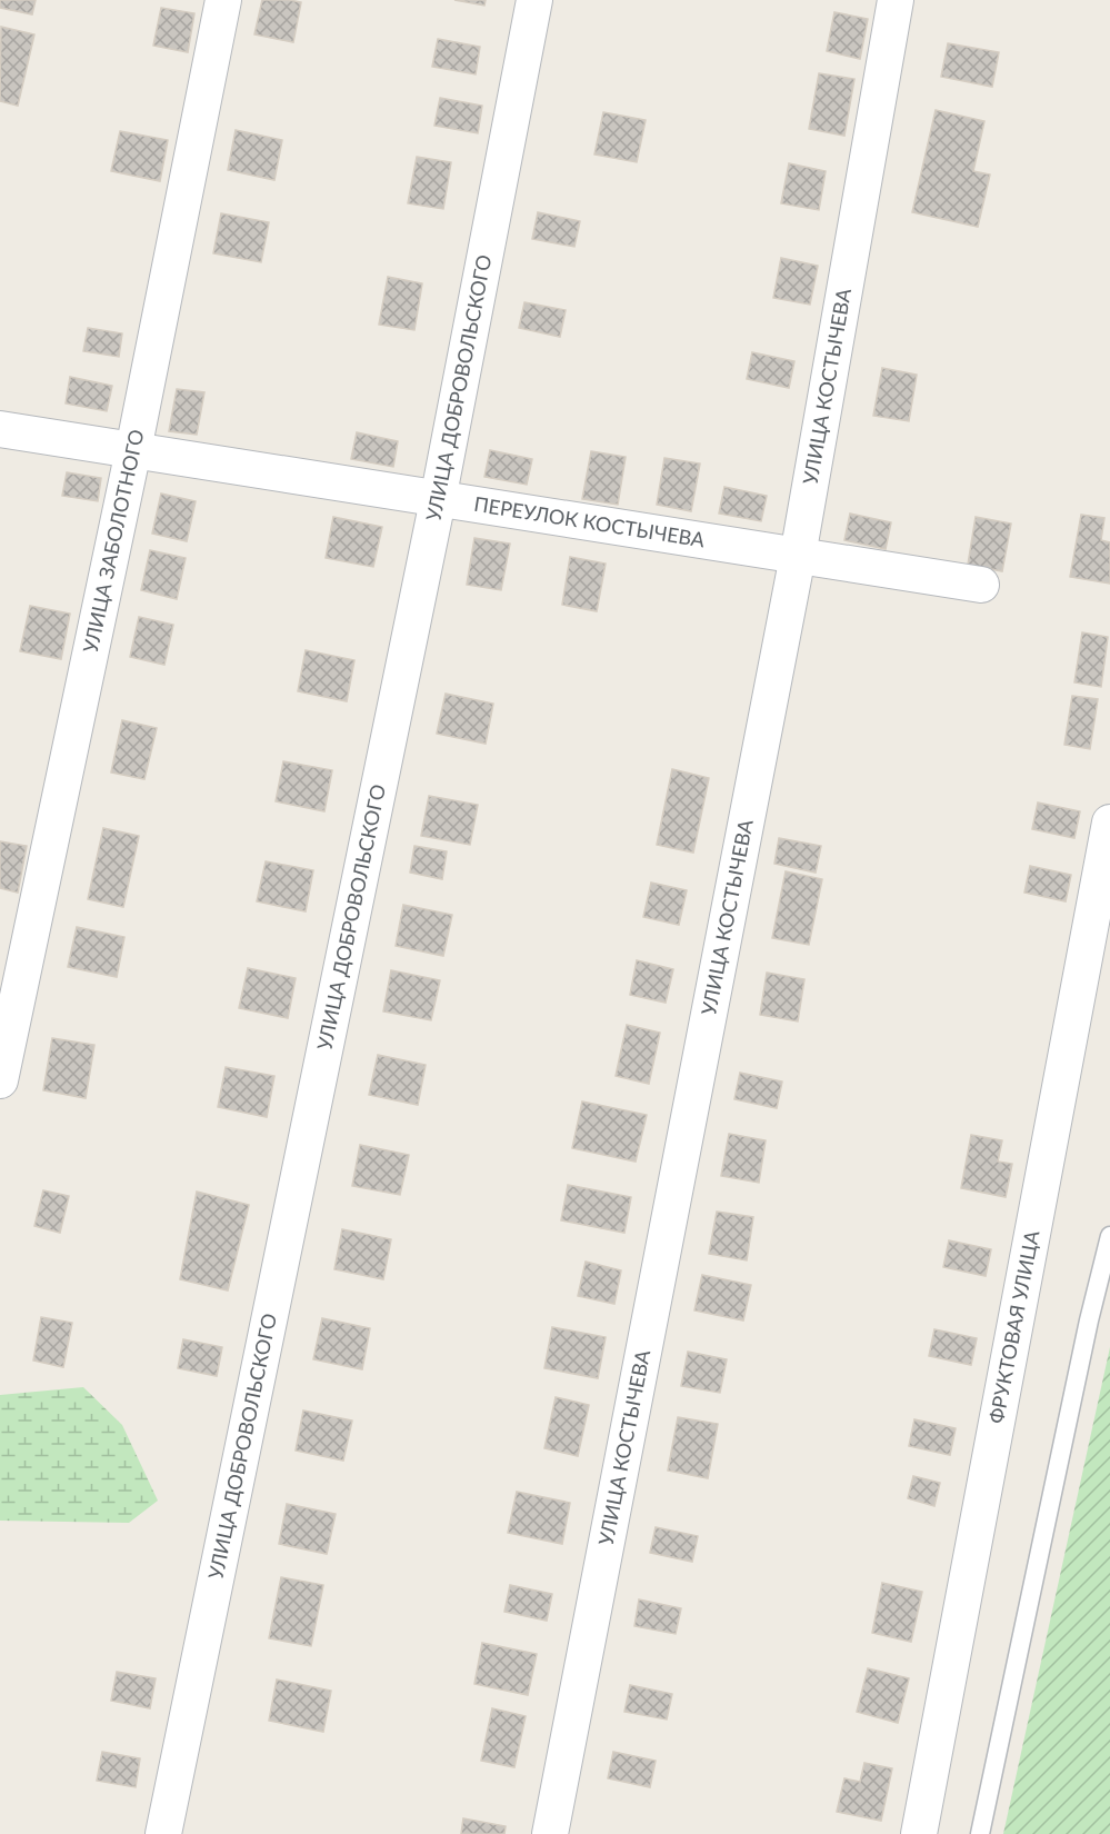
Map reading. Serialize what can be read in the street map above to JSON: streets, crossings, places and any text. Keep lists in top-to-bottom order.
{
  "streets": {
    "street": [
      "УЛИЦА КОСТЫЧЕВА",
      "УЛИЦА ДОБРОВОЛЬСКОГО",
      "ПЕРЕУЛОК КОСТЫЧЕВА",
      "УЛИЦА ЗАБОЛОТНОГО",
      "ФРУКТОВАЯ УЛИЦА"
    ]
  },
  "crossings": [
    ["УЛИЦА КОСТЫЧЕВА", "ПЕРЕУЛОК КОСТЫЧЕВА"],
    ["УЛИЦА ДОБРОВОЛЬСКОГО", "ПЕРЕУЛОК КОСТЫЧЕВА"],
    ["ПЕРЕУЛОК КОСТЫЧЕВА", "УЛИЦА ЗАБОЛОТНОГО"]
  ]
}
